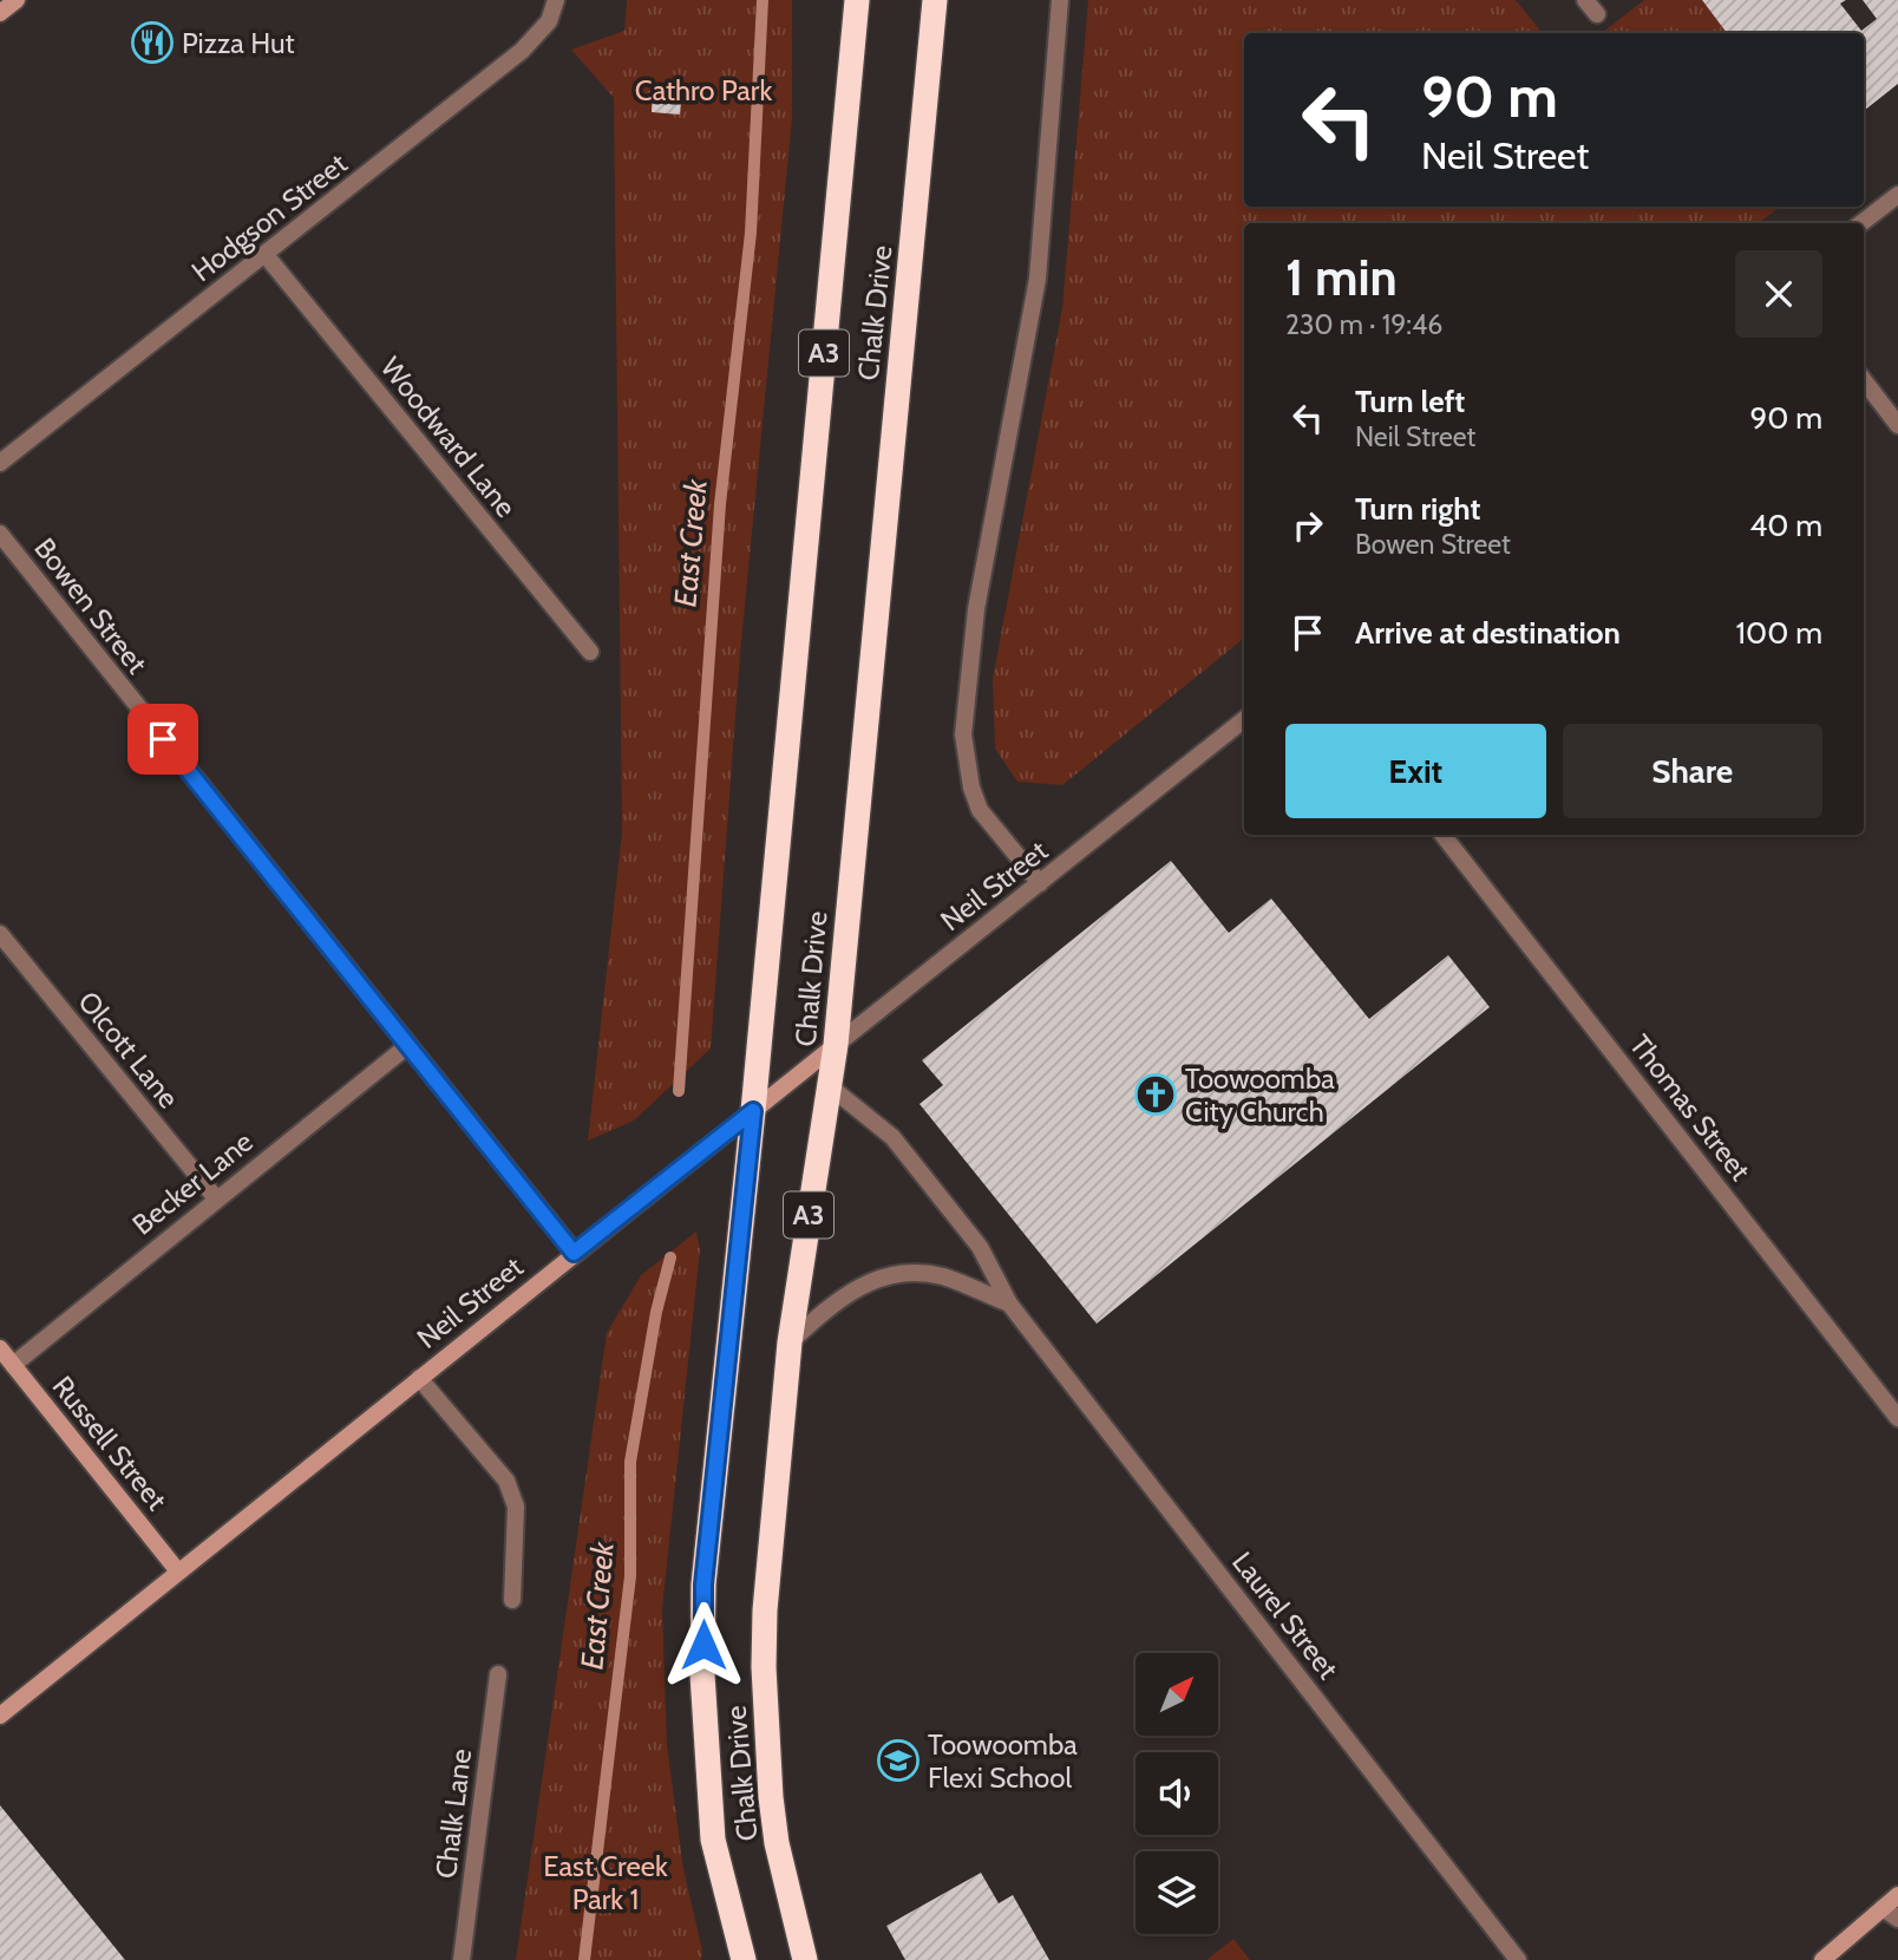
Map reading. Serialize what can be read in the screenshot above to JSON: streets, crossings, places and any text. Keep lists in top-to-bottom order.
{
  "streets": {
    "highway": ["Chalk Drive", "A3"],
    "street": [
      "Hodgson Street",
      "Woodward Lane",
      "Bowen Street",
      "Neil Street",
      "Olcott Lane",
      "Thomas Street",
      "Becker Lane",
      "Russell Street",
      "Laurel Street",
      "Chalk Lane"
    ]
  },
  "crossings": [
    ["Hodgson Street", "Woodward Lane"],
    ["Chalk Drive", "Neil Street"],
    ["Chalk Drive", "Laurel Street"],
    ["Bowen Street", "Neil Street"],
    ["Bowen Street", "Becker Lane"],
    ["Neil Street", "Russell Street"],
    ["Olcott Lane", "Becker Lane"],
    ["Becker Lane", "Russell Street"]
  ],
  "water": ["East Creek"],
  "parks": ["Cathro Park", "East Creek Park 1"],
  "places": {
    "restaurant": ["Pizza Hut"],
    "church": ["Toowoomba City Church"],
    "school or university": ["Toowoomba Flexi School"]
  },
  "north": "top right",
  "page": {
    "turn": ["90 m", "Neil Street"],
    "heading": ["1 min", "230 m · 19:46"],
    "list": [
      {
        "name": "Turn left",
        "note": "Neil Street",
        "value": "90 m"
      },
      {
        "name": "Turn right",
        "note": "Bowen Street",
        "value": "40 m"
      },
      {
        "name": "Arrive at destination",
        "value": "100 m"
      }
    ],
    "buttons": ["Exit", "Share"]
  }
}
